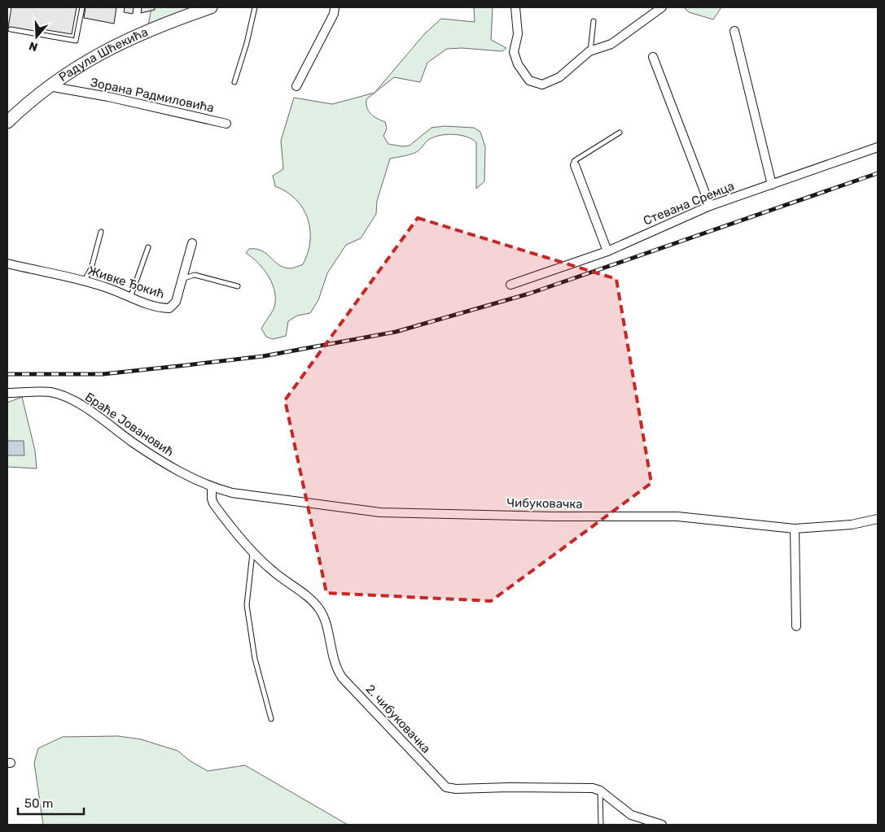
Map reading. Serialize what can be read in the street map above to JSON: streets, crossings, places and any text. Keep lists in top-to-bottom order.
{
  "streets": {
    "main road": ["Радула Шћекића"],
    "street": [
      "Зорана Радмиловића",
      "Стевана Сремца",
      "Живке Ђокић",
      "Браће Јовановић",
      "Чибуковачка",
      "2. чибуковачка"
    ]
  },
  "crossings": [
    ["Радула Шћекића", "Зорана Радмиловића"],
    ["Браће Јовановић", "Чибуковачка"],
    ["Браће Јовановић", "2. чибуковачка"],
    ["Чибуковачка", "2. чибуковачка"]
  ],
  "scale_bar": "50 m",
  "north": "bottom"
}
